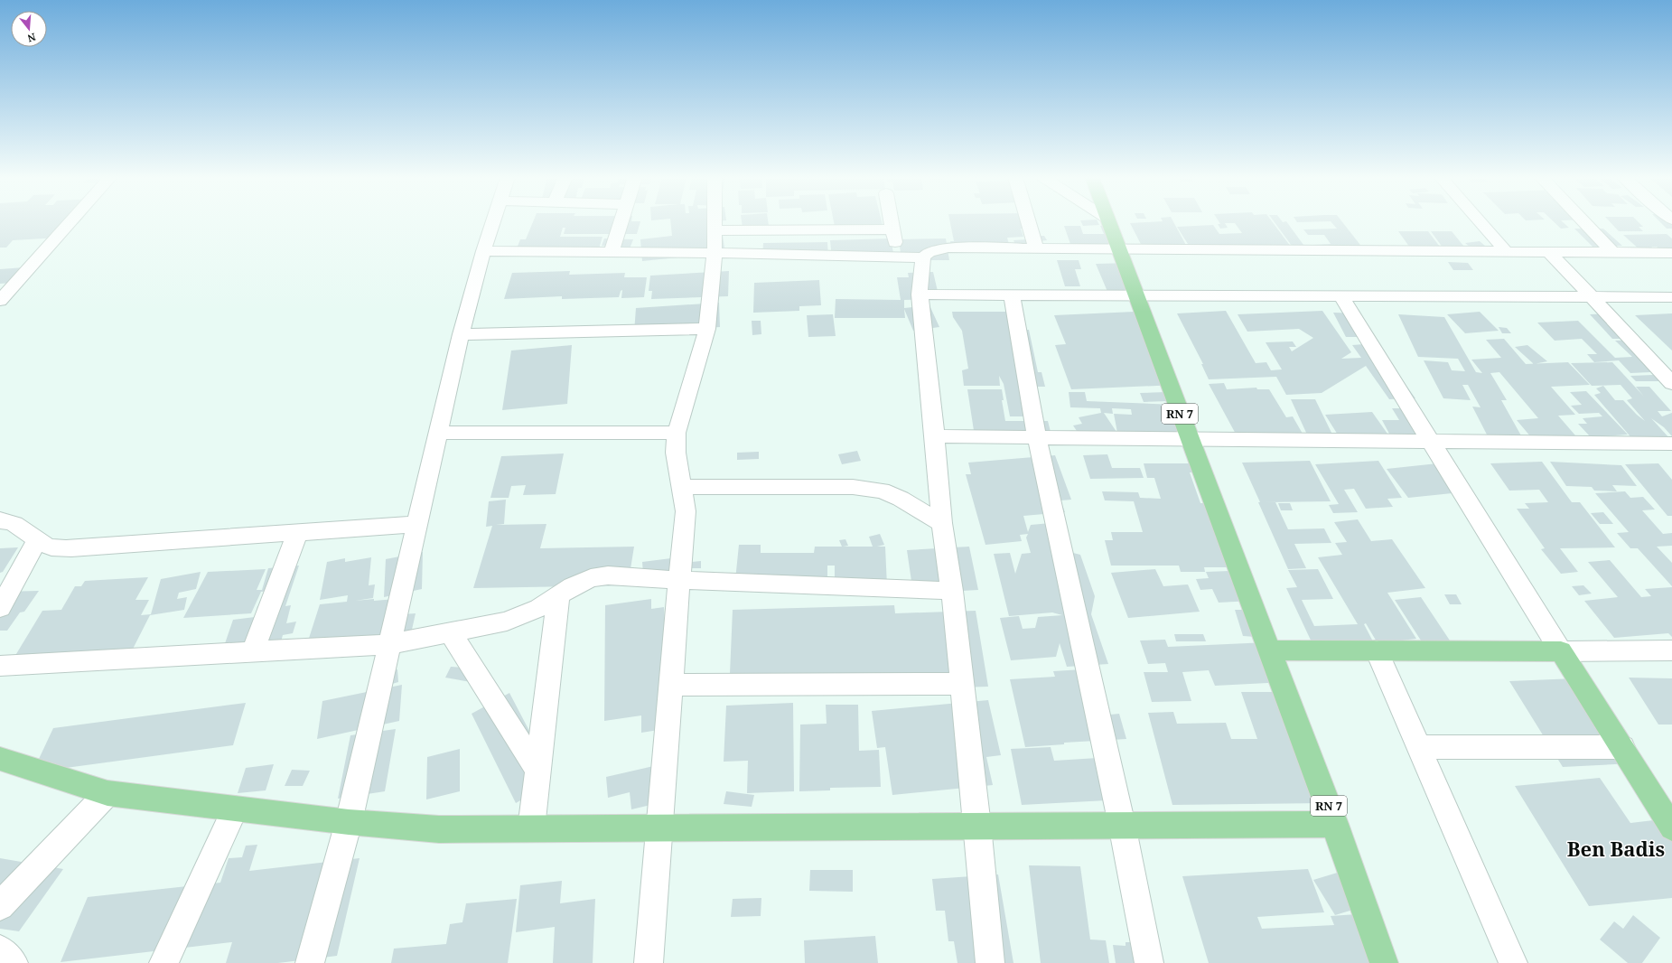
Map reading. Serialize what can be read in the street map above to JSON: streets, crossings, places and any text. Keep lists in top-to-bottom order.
{
  "streets": {
    "main road": ["RN 7"]
  },
  "districts": ["Ben Badis"],
  "north": "bottom"
}
